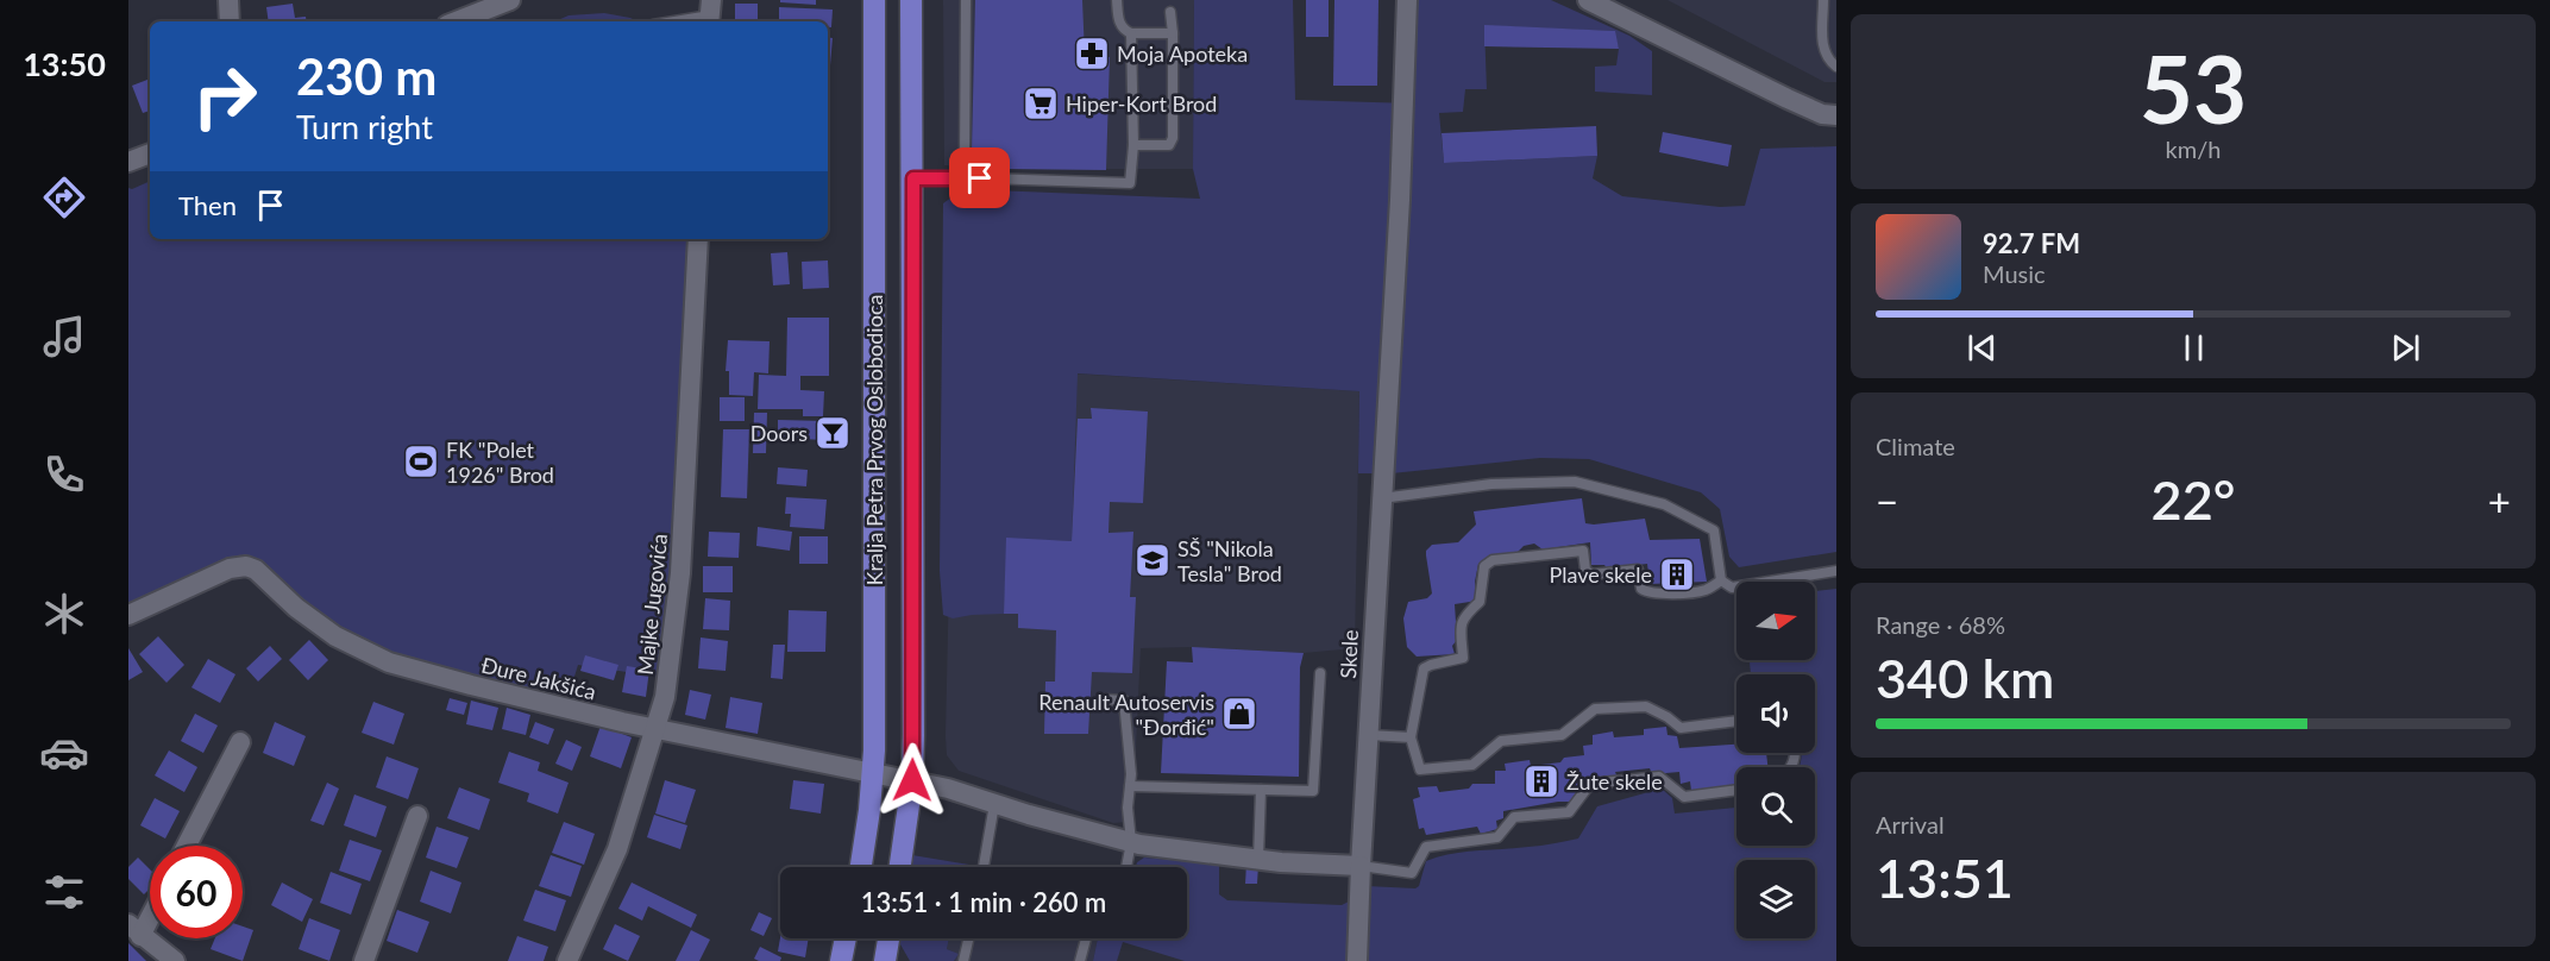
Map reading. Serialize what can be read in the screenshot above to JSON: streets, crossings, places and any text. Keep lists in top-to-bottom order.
{
  "streets": {
    "main road": ["Kralja Petra Prvog Oslobodioca"],
    "street": ["Majke Jugovića", "Skele", "Đure Jakšića"]
  },
  "crossings": [
    ["Kralja Petra Prvog Oslobodioca", "Đure Jakšića"],
    ["Majke Jugovića", "Đure Jakšića"]
  ],
  "places": {
    "pharmacy": ["Moja Apoteka"],
    "supermarket": ["Hiper-Kort Brod"],
    "bar": ["Doors"],
    "sports": ["FK \"Polet 1926\" Brod"],
    "school or university": ["SŠ \"Nikola Tesla\" Brod"],
    "building": ["Plave skele", "Žute skele"],
    "shop": ["Renault Autoservis \"Đorđić\""]
  },
  "north": "right",
  "page": {
    "tabs": "13:50",
    "tile": [
      ["53", "km/h"],
      "Climate",
      ["Range · 68%", "340 km"],
      ["Arrival", "13:51"]
    ],
    "turn": ["230 m", "Turn right"],
    "then": "Then",
    "song": ["92.7 FM", "Music"],
    "heat": ["−", "22°", "+"],
    "limit": "60",
    "trip": "13:51 · 1 min · 260 m"
  }
}
